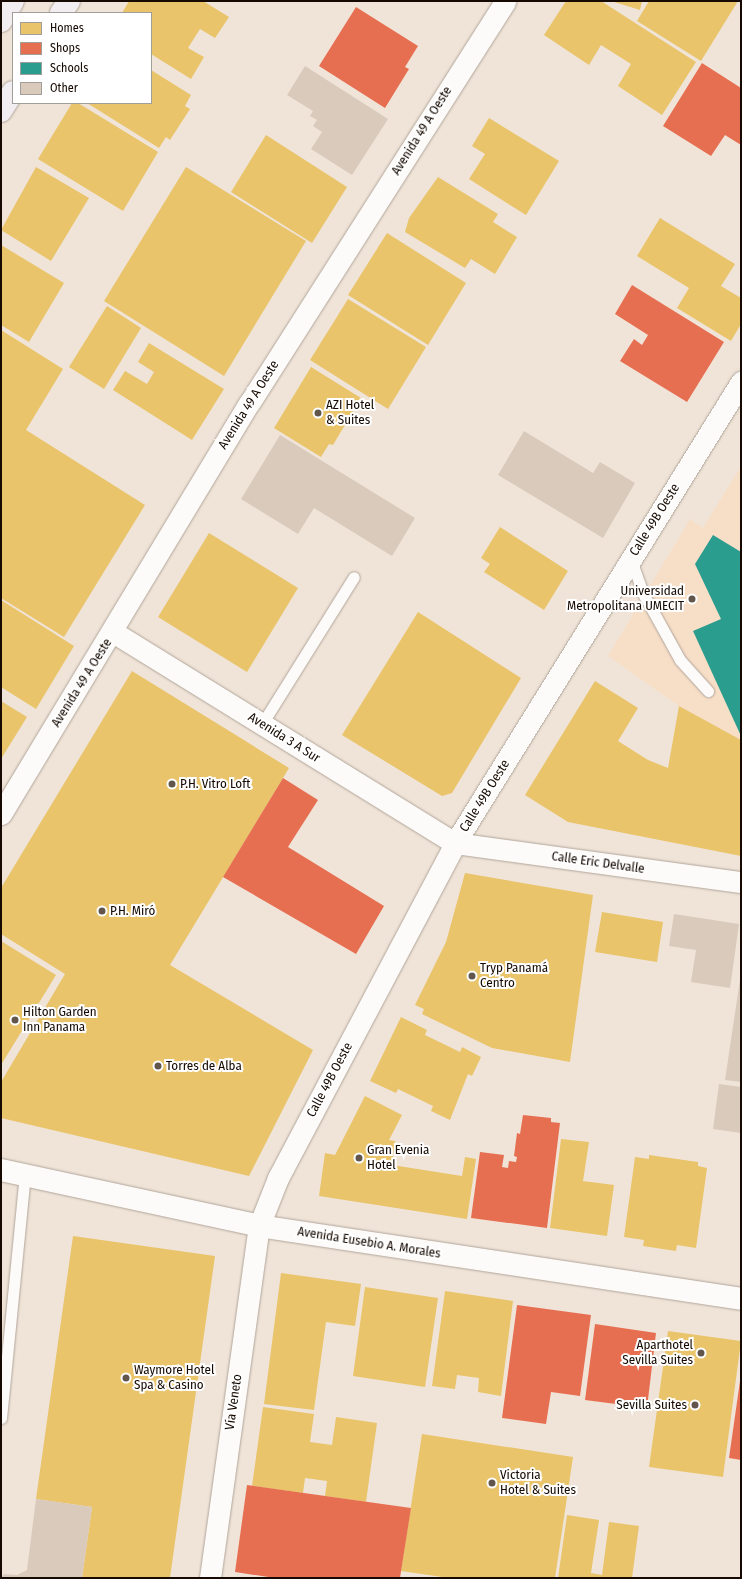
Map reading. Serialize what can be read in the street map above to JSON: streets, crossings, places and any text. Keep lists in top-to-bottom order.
{
  "streets": {
    "street": [
      "Avenida 49 A Oeste",
      "Calle 49B Oeste",
      "Avenida 3 A Sur",
      "Calle Eric Delvalle",
      "Avenida Eusebio A. Morales",
      "Vía Veneto"
    ]
  },
  "crossings": [
    ["Avenida 49 A Oeste", "Avenida 3 A Sur"],
    ["Calle 49B Oeste", "Avenida 3 A Sur"],
    ["Calle 49B Oeste", "Calle Eric Delvalle"],
    ["Calle 49B Oeste", "Avenida Eusebio A. Morales"],
    ["Calle 49B Oeste", "Vía Veneto"],
    ["Avenida 3 A Sur", "Calle Eric Delvalle"],
    ["Avenida Eusebio A. Morales", "Vía Veneto"]
  ],
  "places": [
    "AZI Hotel & Suites",
    "Universidad Metropolitana UMECIT",
    "P.H. Vitro Loft",
    "P.H. Miró",
    "Tryp Panamá Centro",
    "Hilton Garden Inn Panama",
    "Torres de Alba",
    "Gran Evenia Hotel",
    "Aparthotel Sevilla Suites",
    "Waymore Hotel Spa & Casino",
    "Sevilla Suites",
    "Victoria Hotel & Suites"
  ],
  "legend": [
    "Homes",
    "Shops",
    "Schools",
    "Other"
  ]
}
